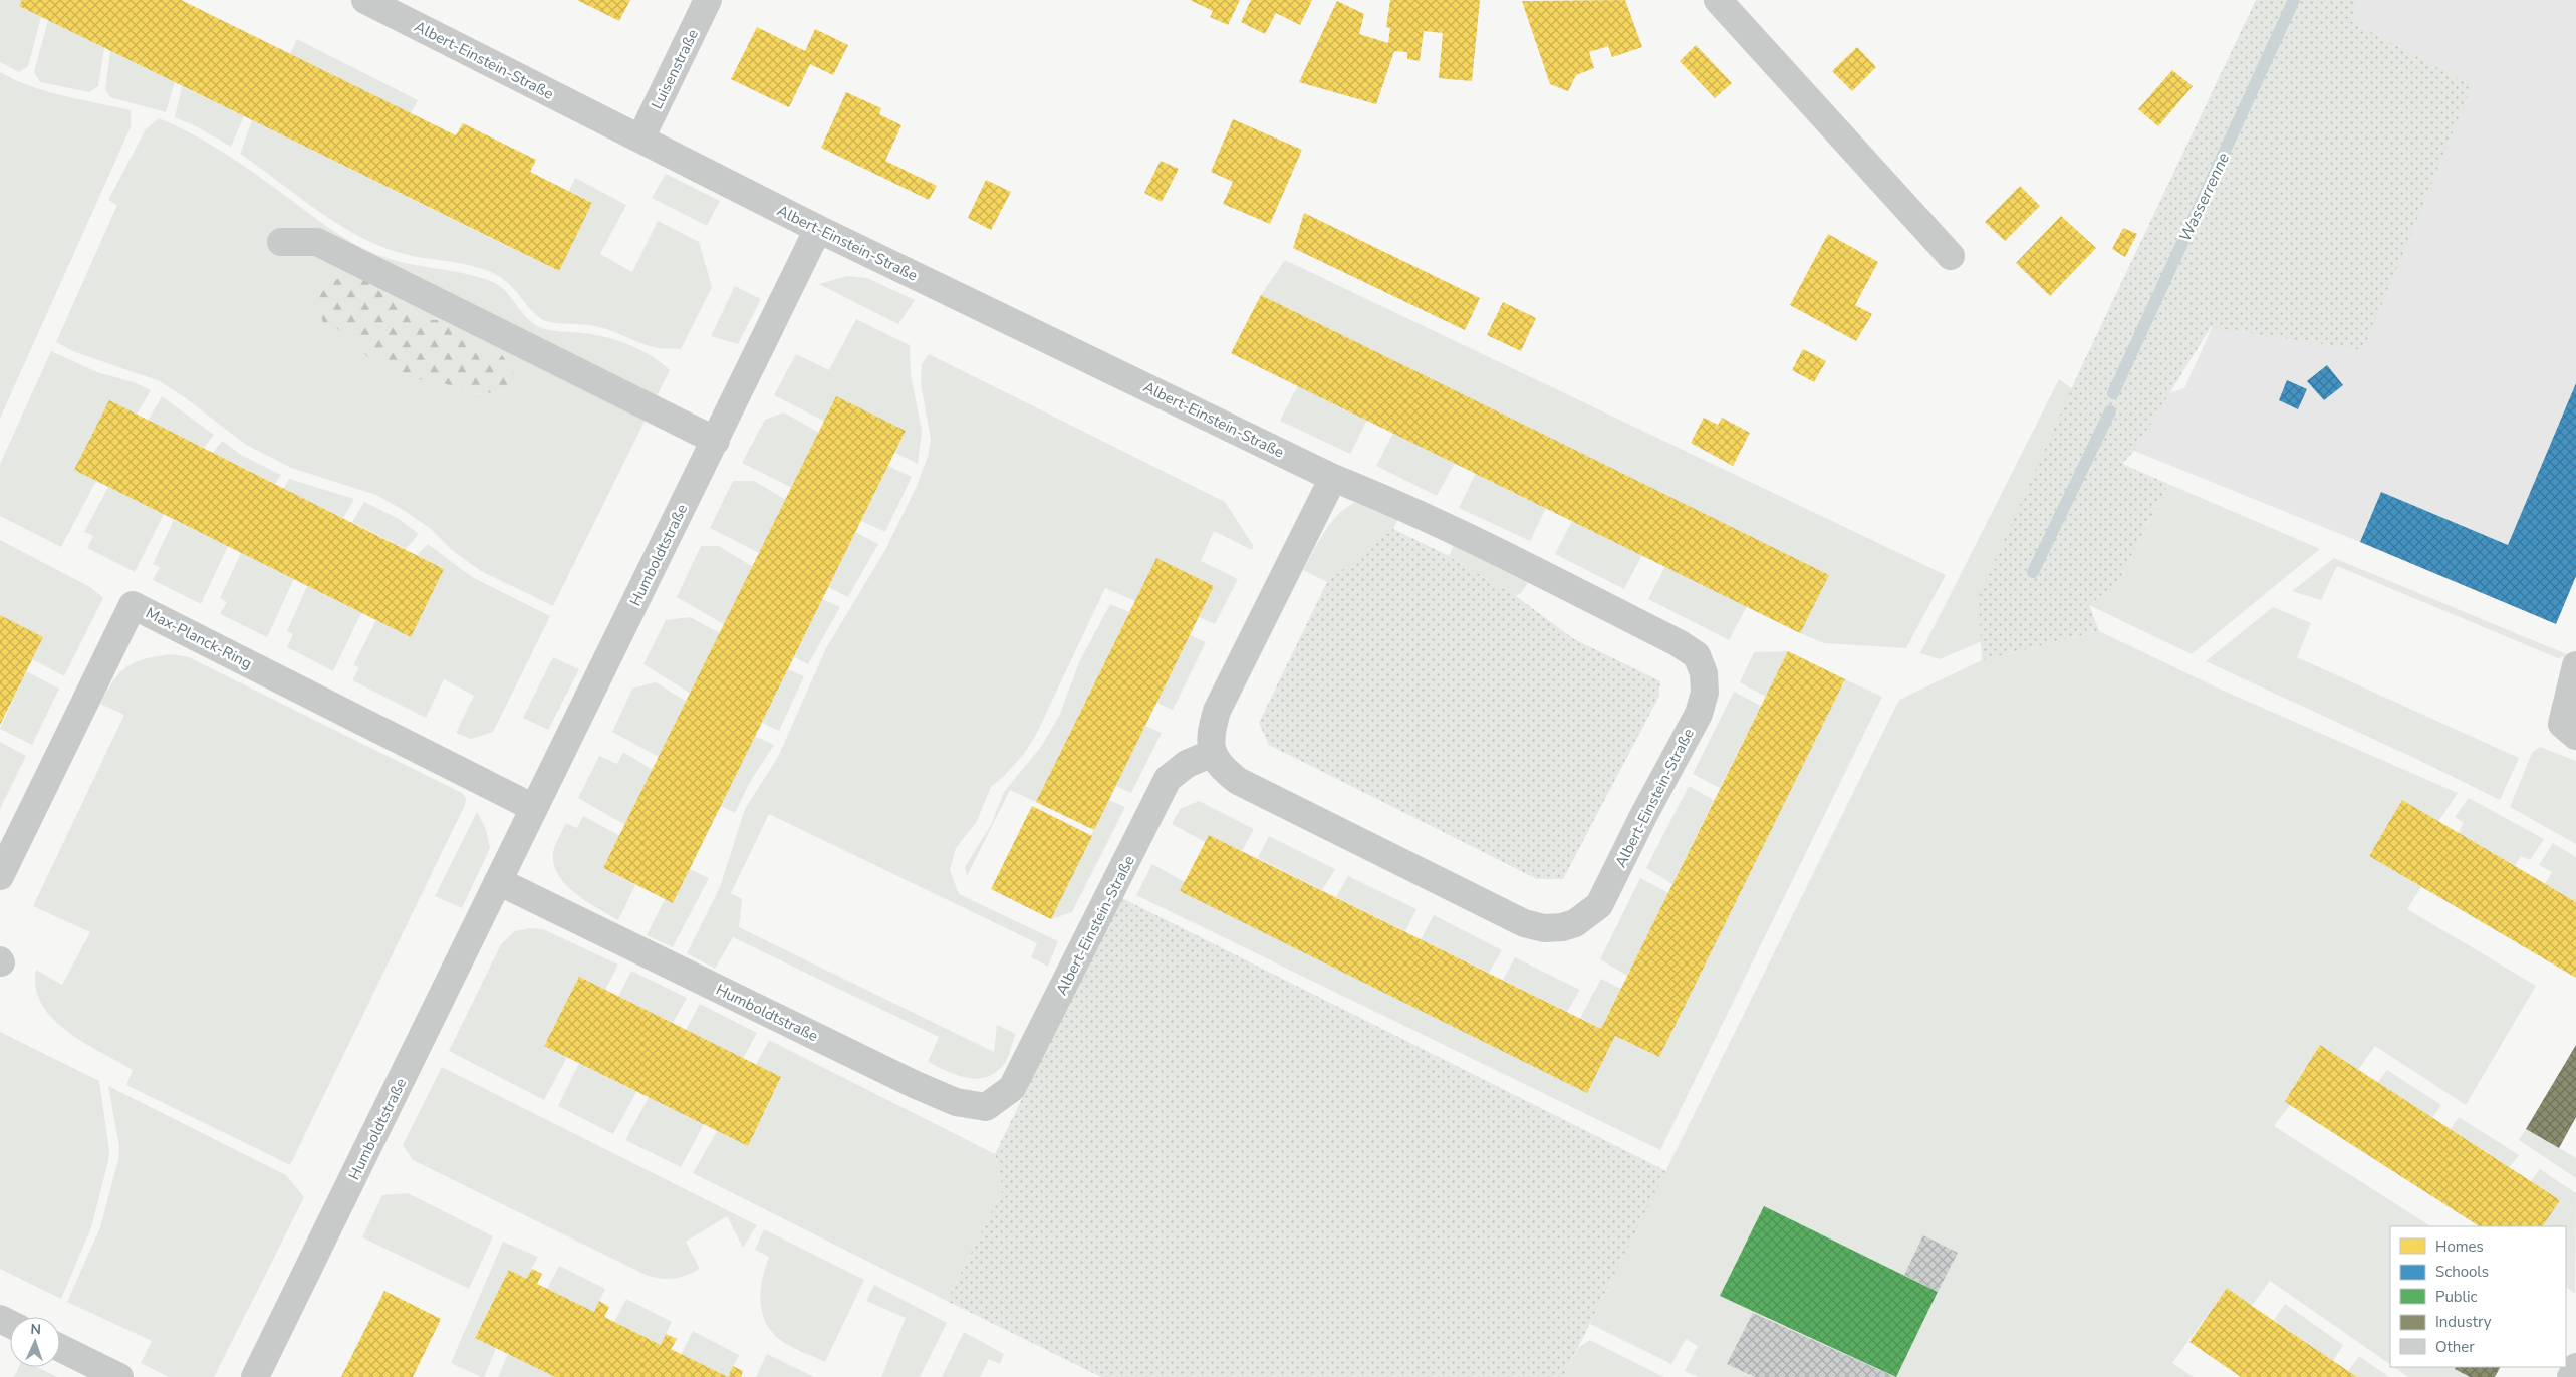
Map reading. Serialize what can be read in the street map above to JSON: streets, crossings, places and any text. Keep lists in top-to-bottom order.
{
  "streets": {
    "street": [
      "Albert-Einstein-Straße",
      "Luisenstraße",
      "Humboldtstraße",
      "Max-Planck-Ring"
    ]
  },
  "crossings": [
    ["Albert-Einstein-Straße", "Luisenstraße"],
    ["Albert-Einstein-Straße", "Humboldtstraße"],
    ["Humboldtstraße", "Max-Planck-Ring"]
  ],
  "water": ["Wasserrenne"],
  "legend": [
    "Homes",
    "Schools",
    "Public",
    "Industry",
    "Other"
  ],
  "north": "top"
}
